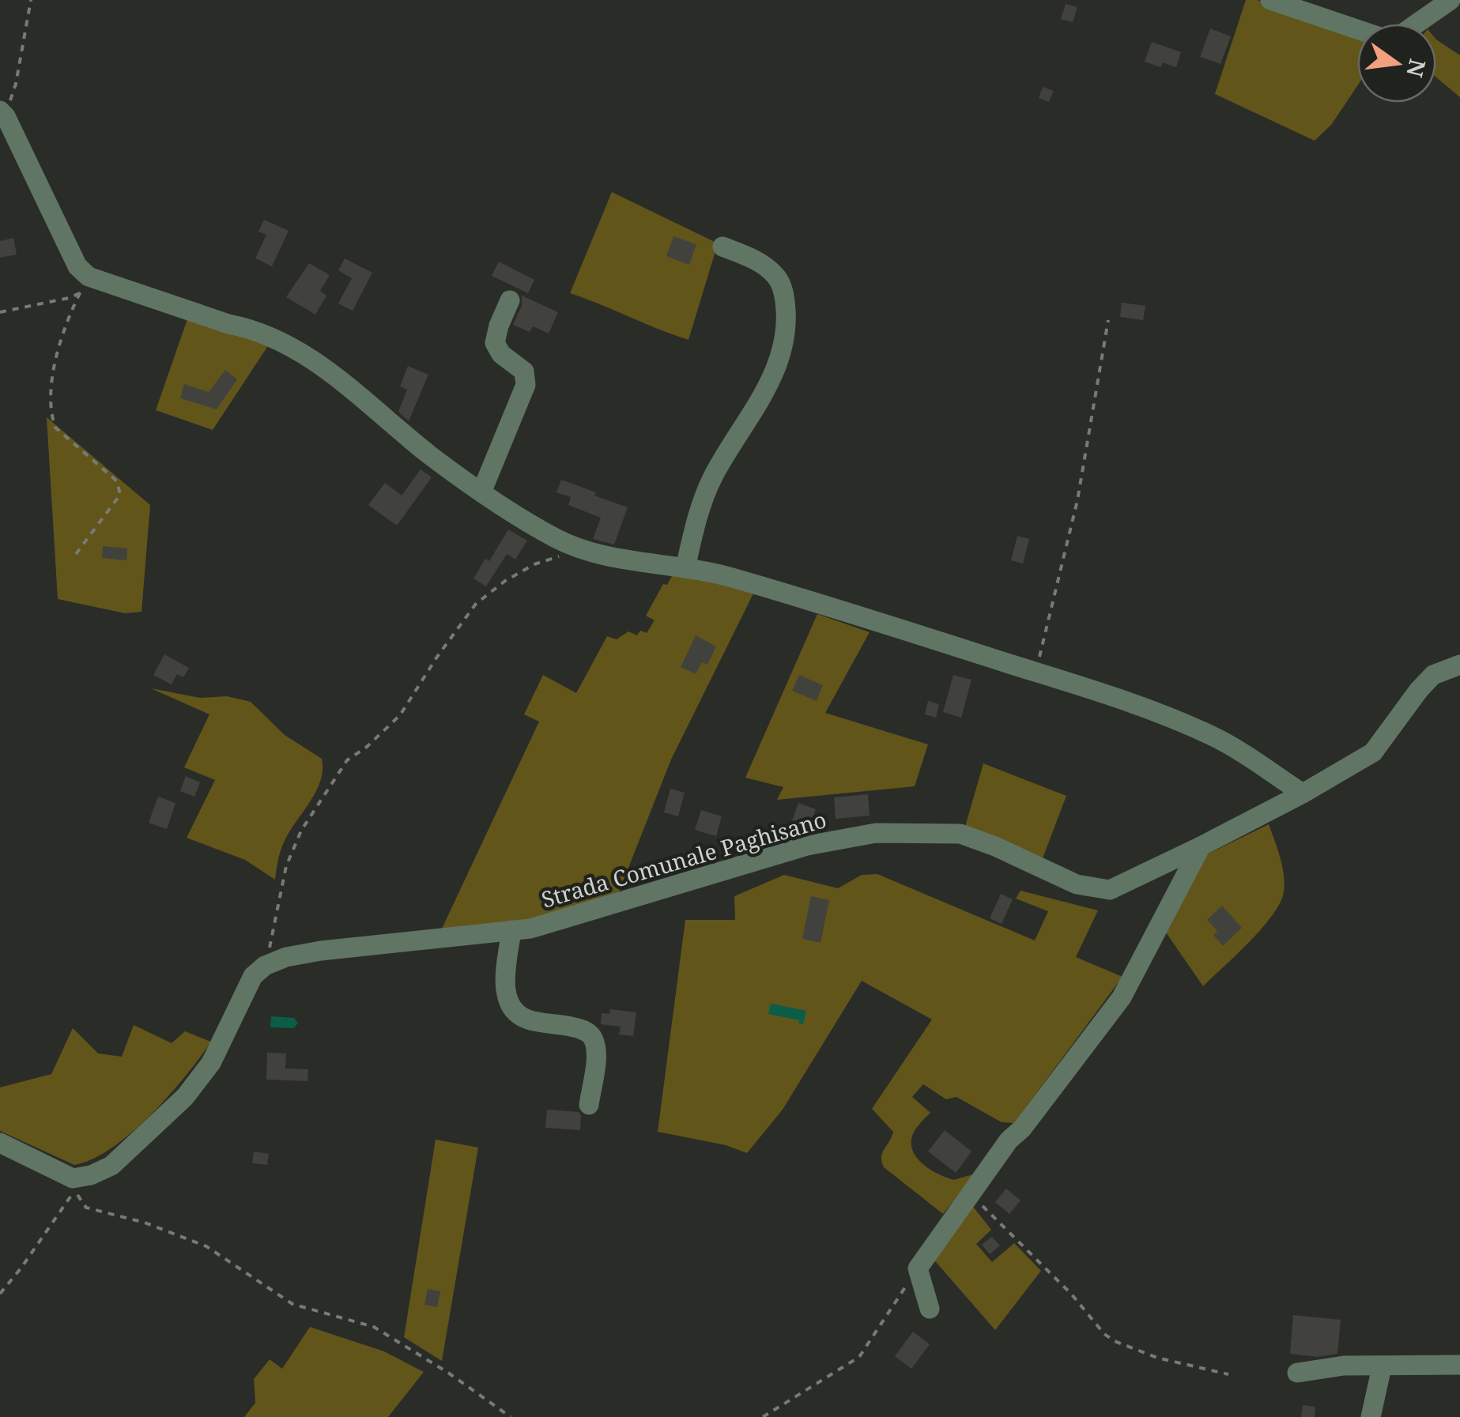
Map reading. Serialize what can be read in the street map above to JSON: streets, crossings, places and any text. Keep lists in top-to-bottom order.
{
  "streets": {
    "street": ["Strada Comunale Paghisano"]
  },
  "north": "right"
}
